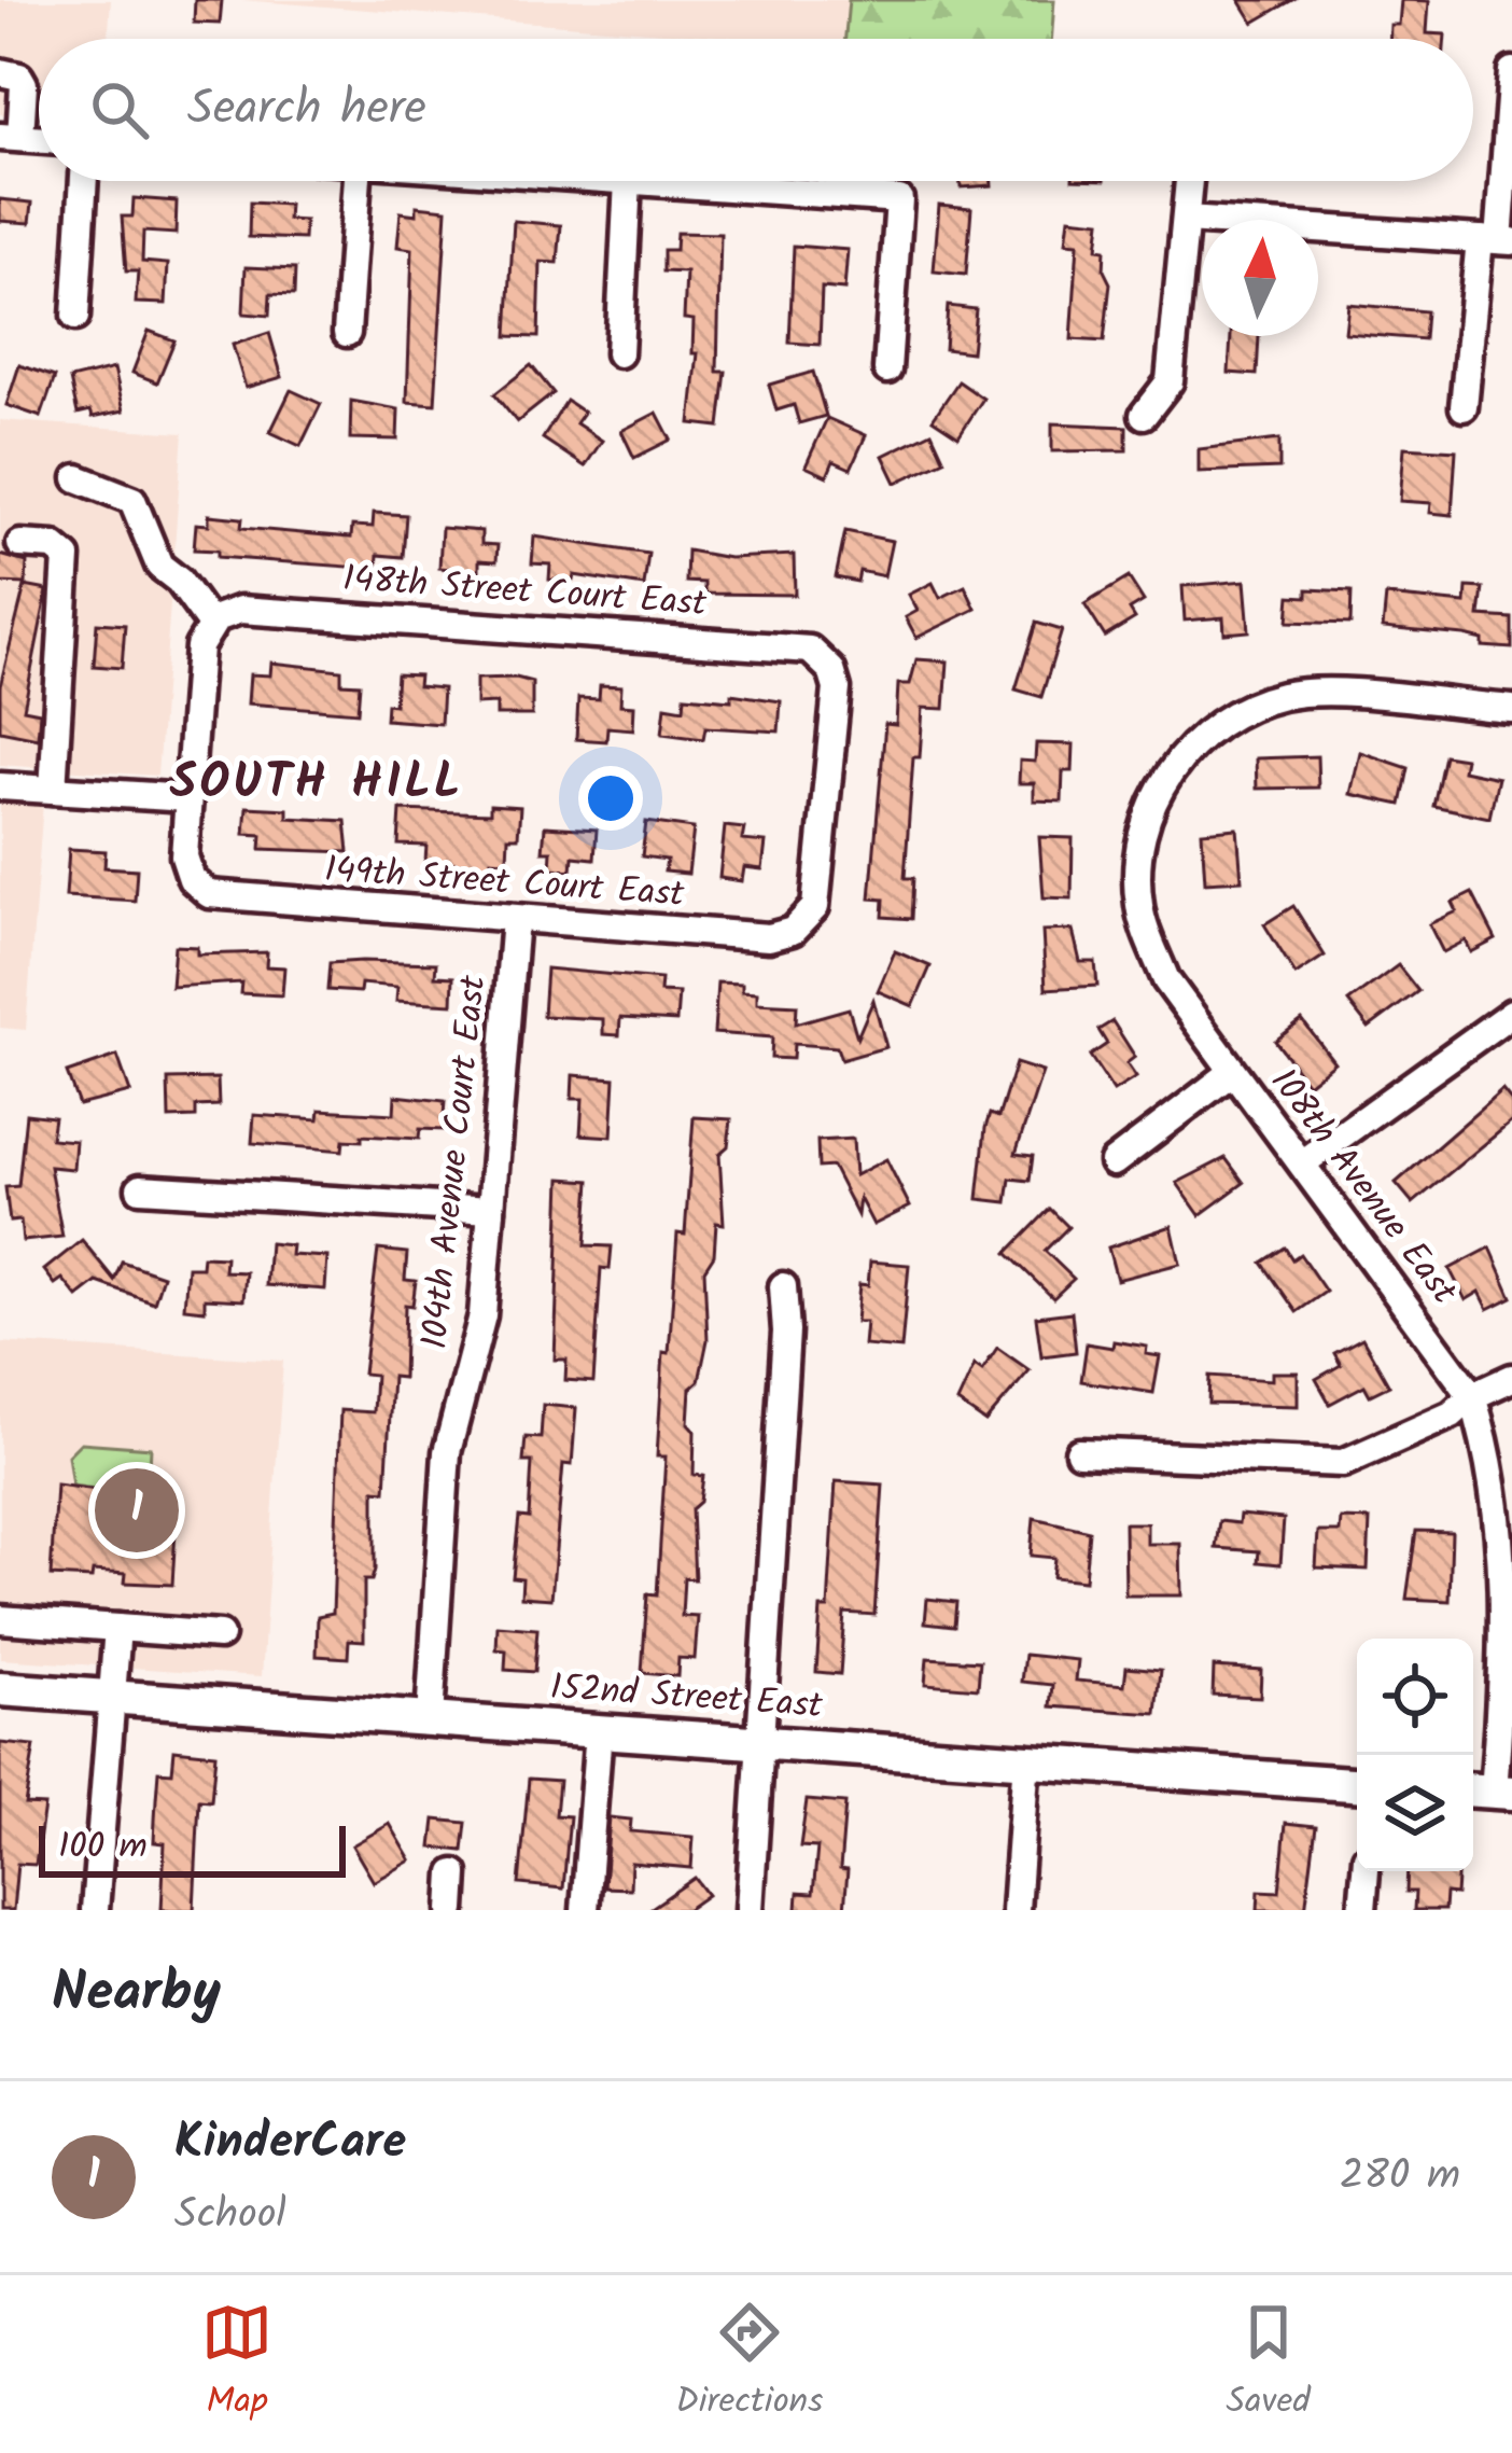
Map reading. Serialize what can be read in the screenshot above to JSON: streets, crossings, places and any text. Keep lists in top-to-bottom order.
{
  "streets": {
    "main road": ["152nd Street East"],
    "street": [
      "148th Street Court East",
      "149th Street Court East",
      "104th Avenue Court East",
      "108th Avenue East"
    ]
  },
  "crossings": [
    ["148th Street Court East", "149th Street Court East"],
    ["149th Street Court East", "104th Avenue Court East"],
    ["104th Avenue Court East", "152nd Street East"]
  ],
  "districts": ["SOUTH HILL"],
  "scale_bar": "100 m",
  "north": "top",
  "page": {
    "search": "Search here",
    "pins": "1",
    "scale": "100 m",
    "heading": "Nearby",
    "list": [
      {
        "mark": "1",
        "name": "KinderCare",
        "note": "School",
        "value": "280 m"
      }
    ],
    "nav": ["Map", "Directions", "Saved"]
  }
}
